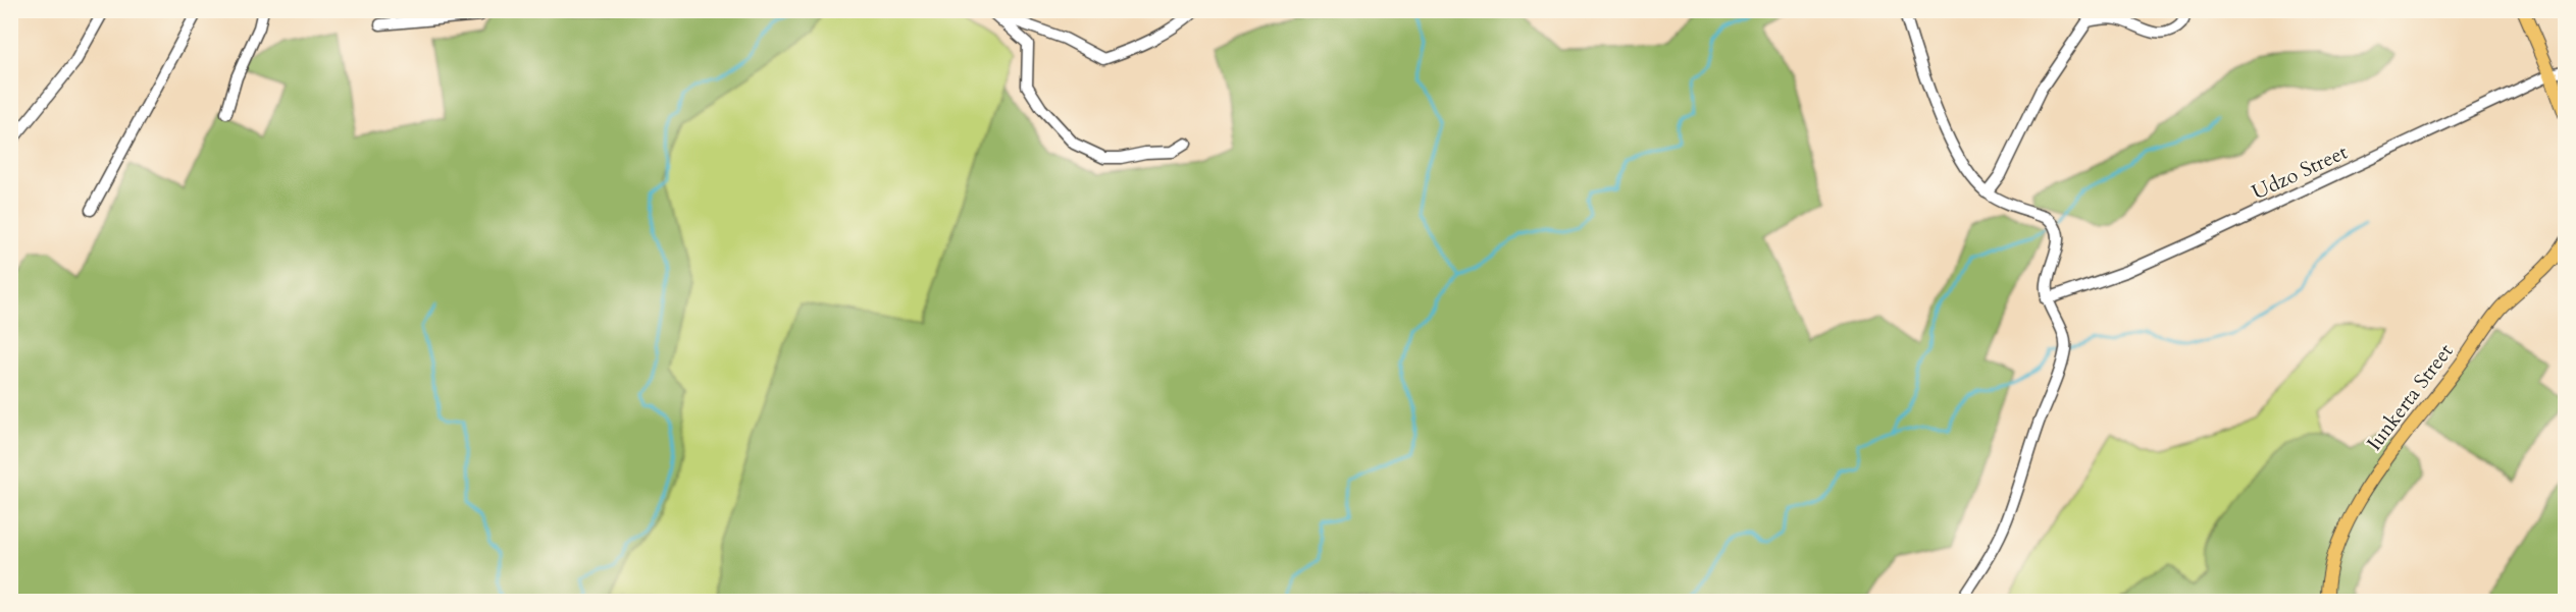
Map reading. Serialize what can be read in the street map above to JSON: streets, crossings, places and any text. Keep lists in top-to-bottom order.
{
  "streets": {
    "main road": ["Iunkerta Street"],
    "street": ["Udzo Street"]
  }
}
